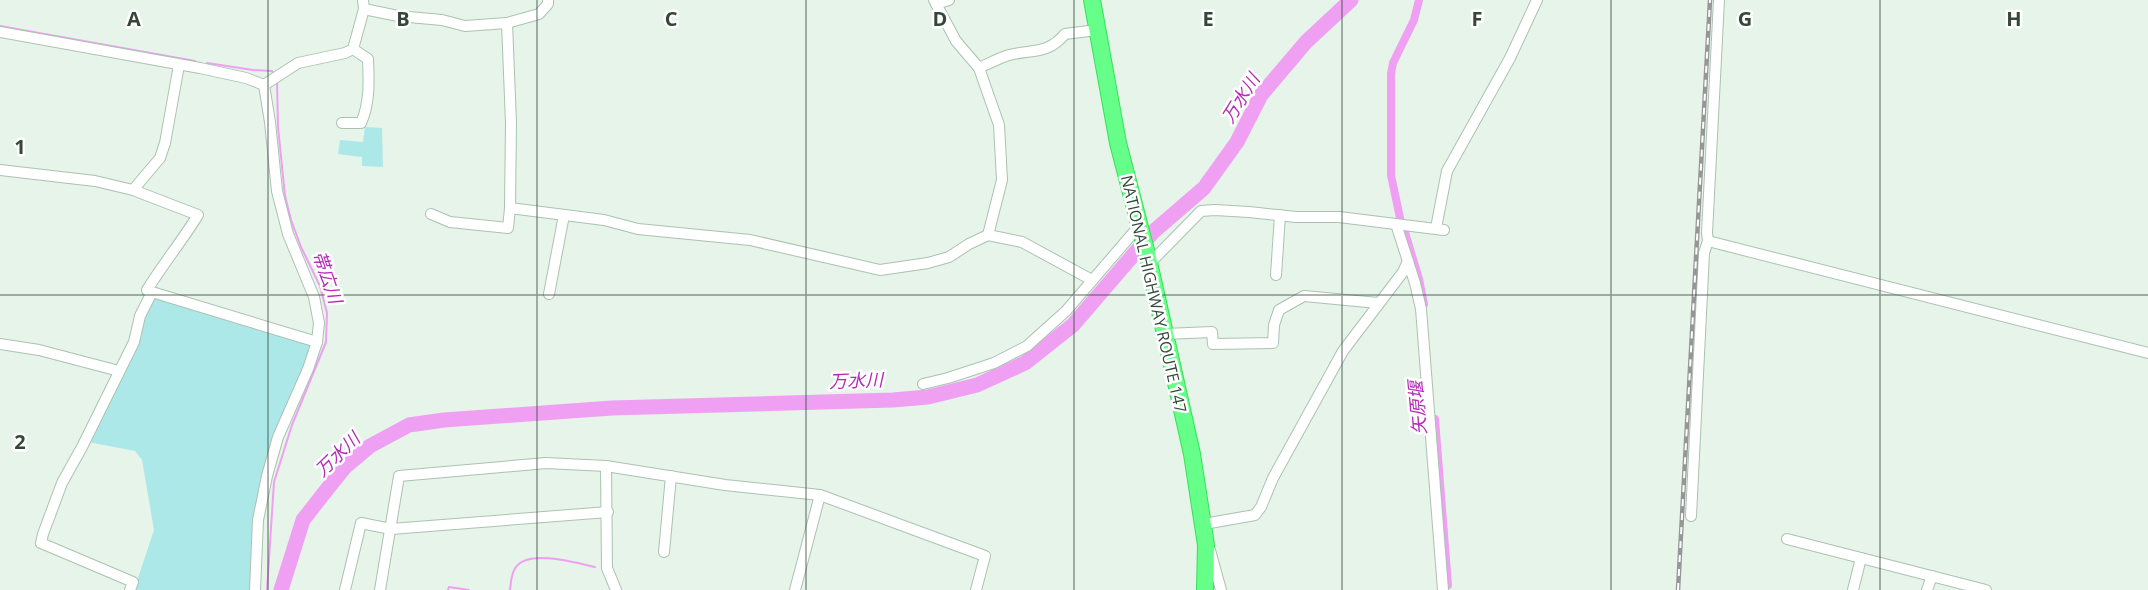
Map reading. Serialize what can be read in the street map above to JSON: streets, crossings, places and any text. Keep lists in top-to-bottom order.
{
  "streets": {
    "highway": ["NATIONAL HIGHWAY ROUTE 147"]
  },
  "water": ["万水川", "帯広川", "矢原堰"],
  "grid": {
    "columns": [
      "A",
      "B",
      "C",
      "D",
      "E",
      "F",
      "G",
      "H"
    ],
    "rows": ["1", "2"]
  }
}
